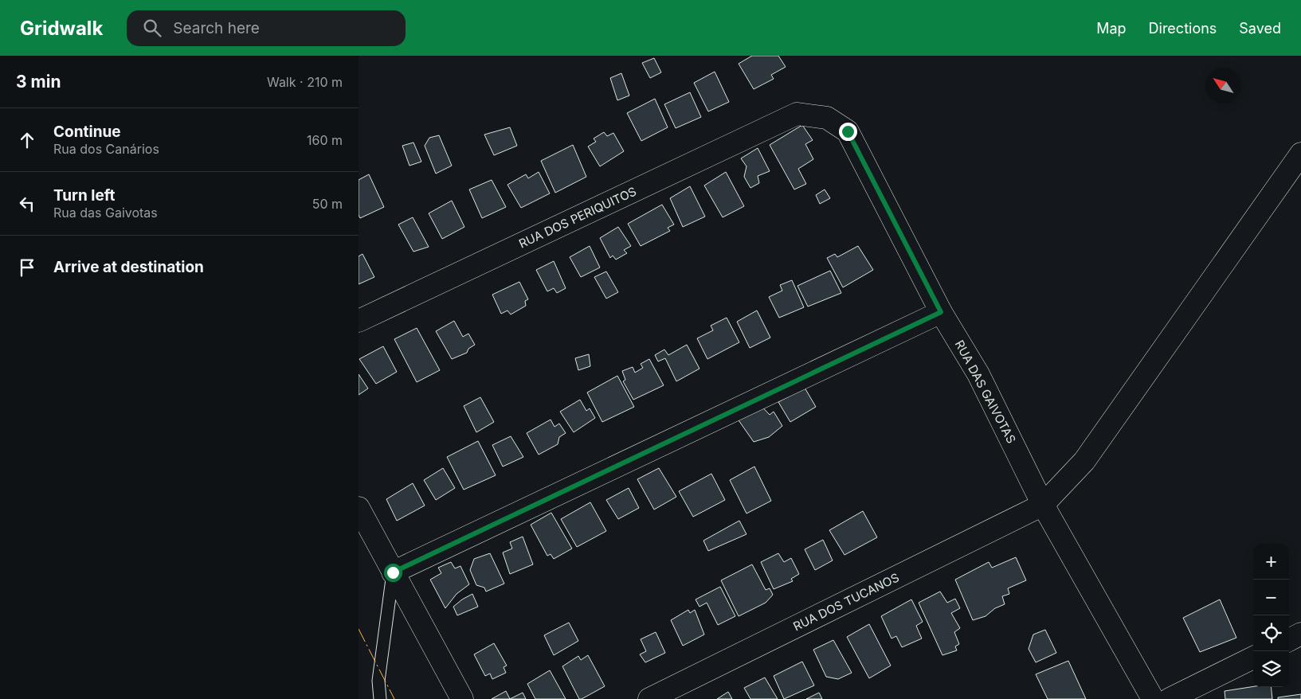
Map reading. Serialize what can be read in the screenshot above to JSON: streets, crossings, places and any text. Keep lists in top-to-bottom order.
{
  "streets": {
    "street": ["RUA DOS PERIQUITOS", "RUA DAS GAIVOTAS", "RUA DOS TUCANOS"]
  },
  "crossings": [
    ["RUA DOS PERIQUITOS", "RUA DAS GAIVOTAS"],
    ["RUA DAS GAIVOTAS", "RUA DOS TUCANOS"]
  ],
  "north": "top left",
  "page": {
    "header": "Gridwalk",
    "search": "Search here",
    "nav": ["Map", "Directions", "Saved"],
    "heading": ["3 min", "Walk · 210 m"],
    "list": [
      ["Continue", "Rua dos Canários", "160 m"],
      ["Turn left", "Rua das Gaivotas", "50 m"],
      "Arrive at destination"
    ],
    "map_buttons": ["+", "−"]
  }
}
